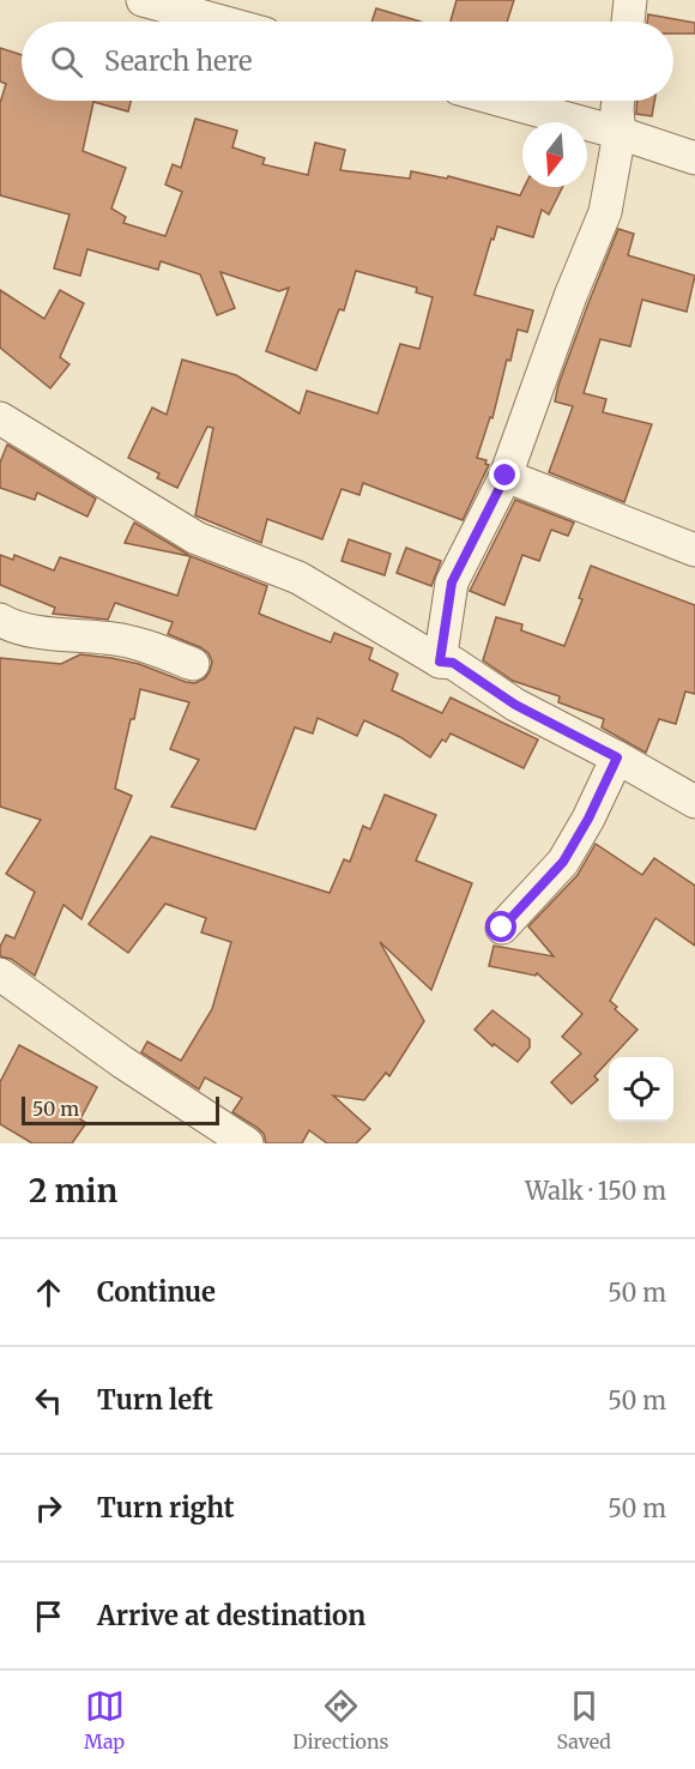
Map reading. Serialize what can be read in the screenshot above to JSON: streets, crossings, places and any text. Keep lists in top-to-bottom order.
{
  "scale_bar": "50 m",
  "north": "bottom",
  "page": {
    "search": "Search here",
    "scale": "50 m",
    "heading": ["2 min", "Walk · 150 m"],
    "list": [
      ["Continue", "50 m"],
      ["Turn left", "50 m"],
      ["Turn right", "50 m"],
      "Arrive at destination"
    ],
    "nav": ["Map", "Directions", "Saved"]
  }
}
